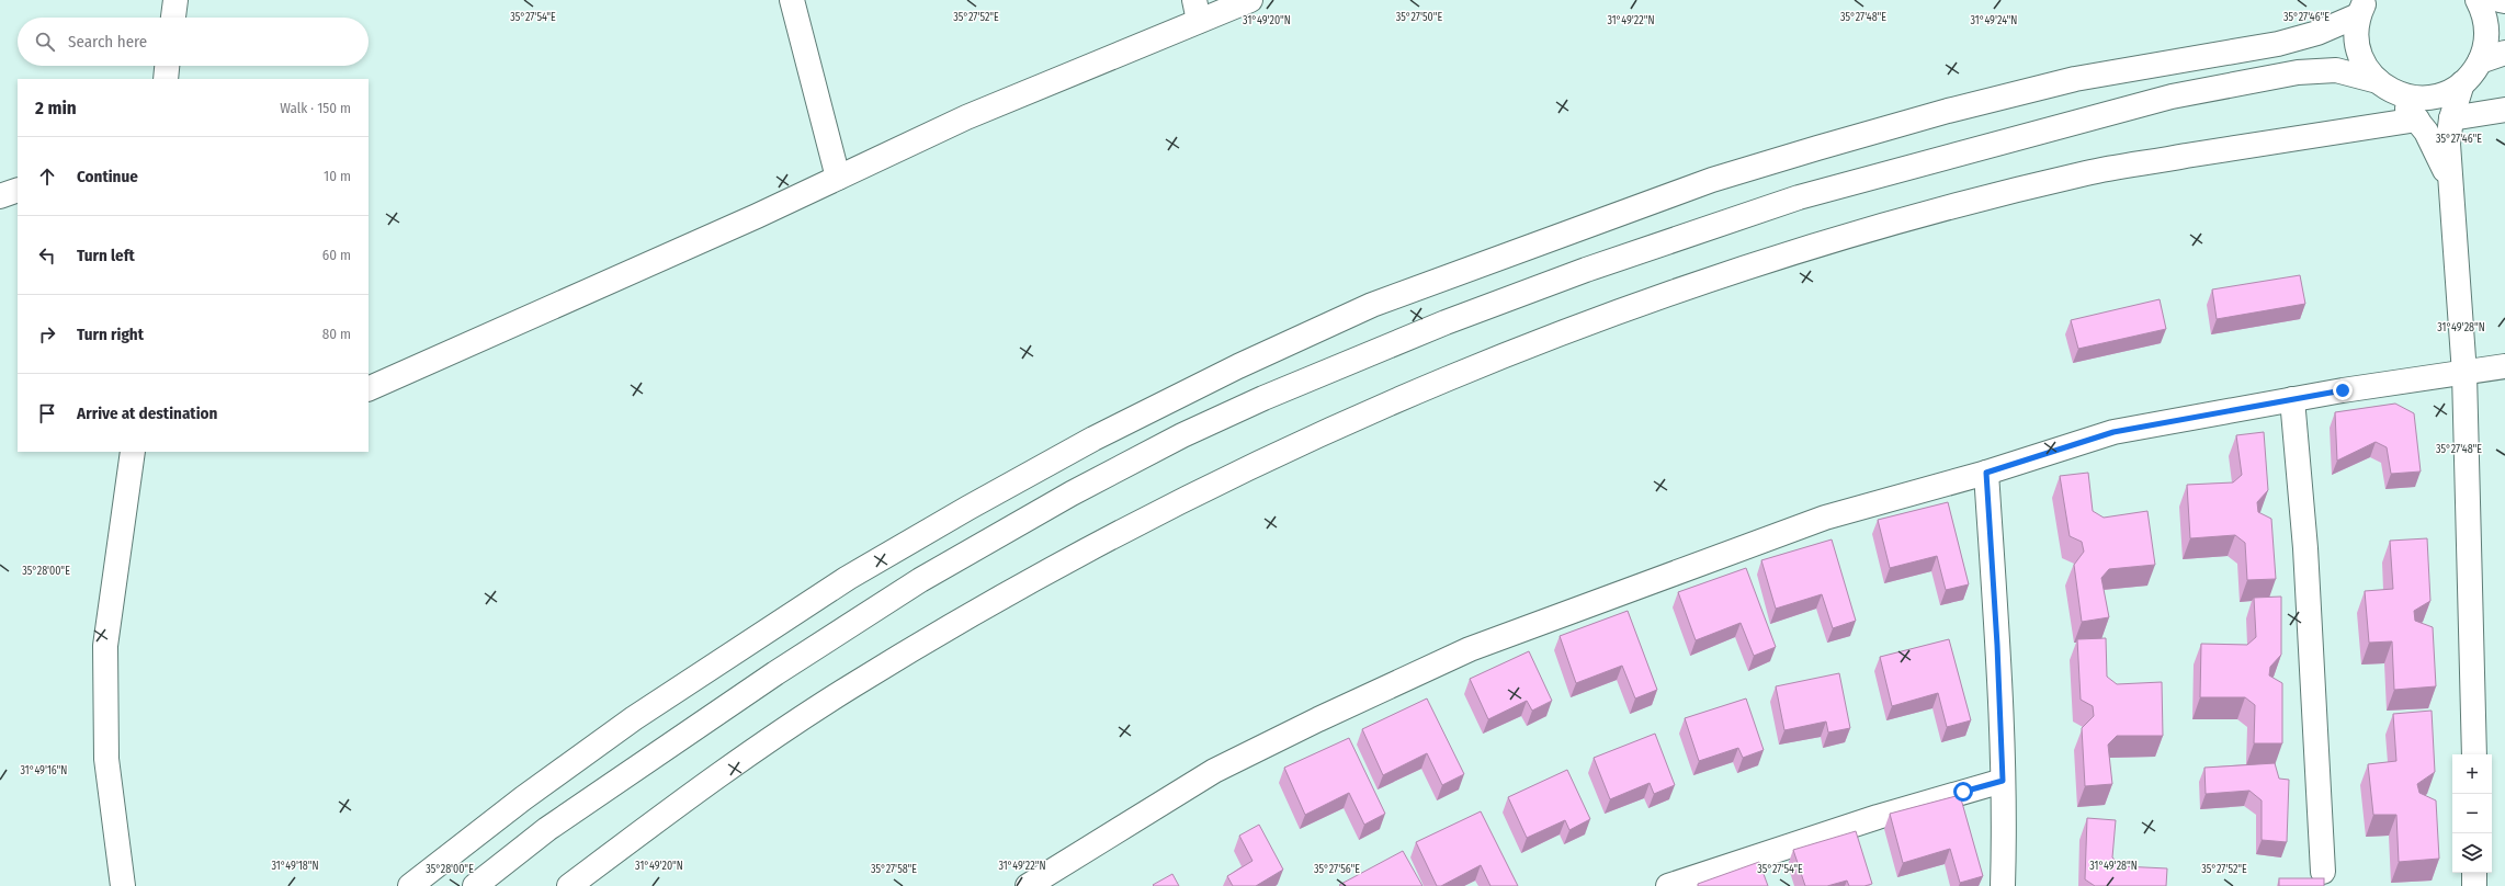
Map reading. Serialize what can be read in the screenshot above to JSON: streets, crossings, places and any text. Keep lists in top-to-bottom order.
{
  "page": {
    "search": "Search here",
    "heading": ["2 min", "Walk · 150 m"],
    "list": [
      ["Continue", "10 m"],
      ["Turn left", "60 m"],
      ["Turn right", "80 m"],
      "Arrive at destination"
    ],
    "map_buttons": ["+", "−"]
  },
  "coordinates": [
    "35°27'46\"E",
    "35°27'54\"E",
    "35°27'52\"E",
    "35°27'50\"E",
    "35°27'48\"E",
    "31°49'20\"N",
    "31°49'22\"N",
    "31°49'24\"N",
    "31°49'28\"N",
    "35°28'00\"E",
    "31°49'16\"N",
    "31°49'18\"N",
    "35°27'58\"E",
    "35°27'56\"E"
  ]
}
